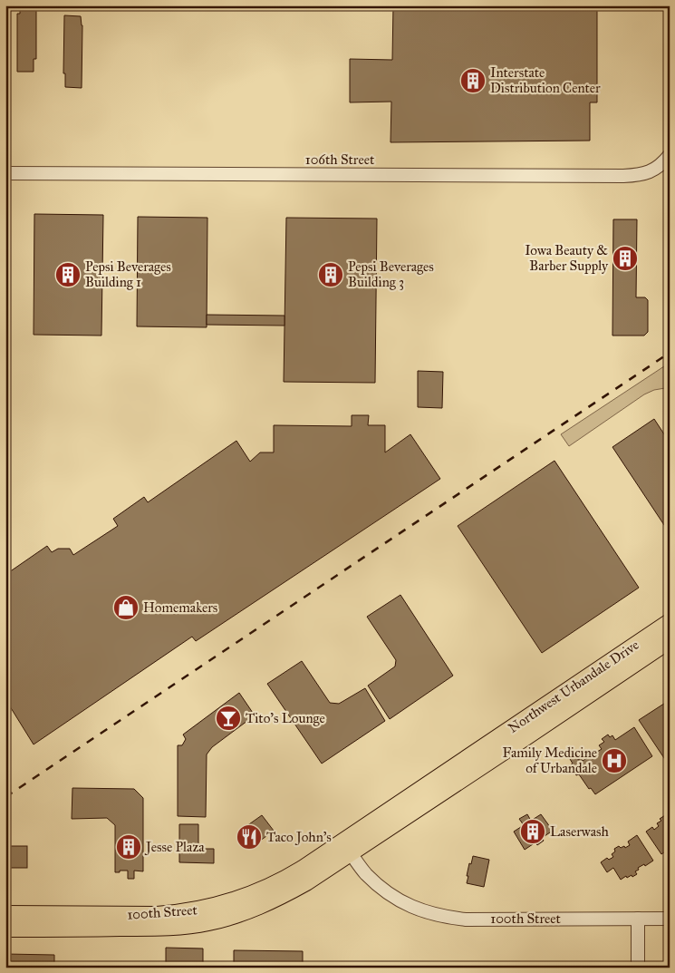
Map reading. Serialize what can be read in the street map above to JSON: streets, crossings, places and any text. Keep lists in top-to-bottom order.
{
  "streets": {
    "main road": ["Northwest Urbandale Drive", "100th Street"],
    "street": ["106th Street"]
  },
  "crossings": [
    ["Northwest Urbandale Drive", "100th Street"]
  ],
  "places": {
    "building": [
      "Interstate Distribution Center",
      "Iowa Beauty & Barber Supply",
      "Pepsi Beverages Building 1",
      "Pepsi Beverages Building 3",
      "Laserwash",
      "Jesse Plaza"
    ],
    "shop": ["Homemakers"],
    "bar": ["Tito's Lounge"],
    "hospital": ["Family Medicine of Urbandale"],
    "restaurant": ["Taco John's"]
  }
}
